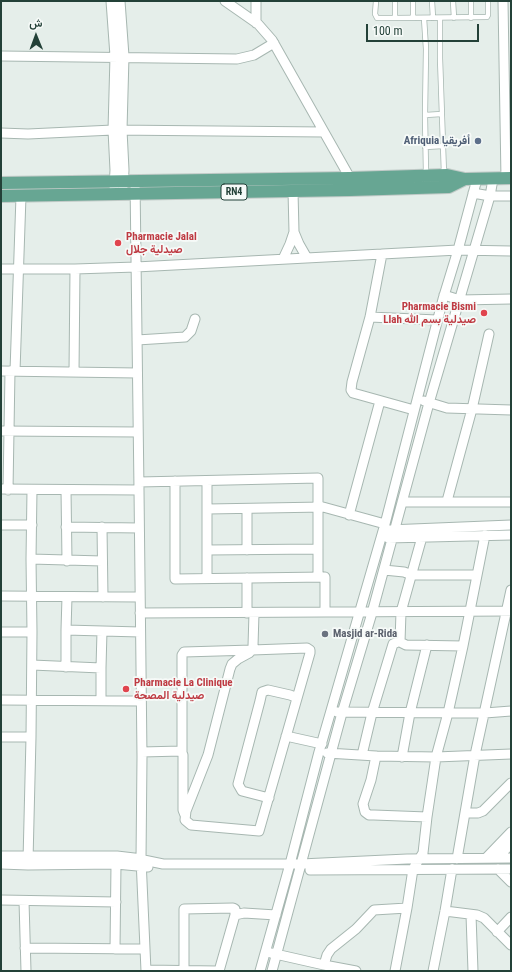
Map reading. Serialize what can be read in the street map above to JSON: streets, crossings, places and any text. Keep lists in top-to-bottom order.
{
  "streets": {
    "main road": ["RN4"]
  },
  "places": [
    "Afriquia أفريقيا",
    "Pharmacie Jalal صيدلية جلال",
    "Pharmacie Bismi Llah صيدلية بسم الله",
    "Masjid ar-Rida",
    "Pharmacie La Clinique صيدلية المصحة"
  ],
  "scale_bar": "100 m",
  "north": "top"
}
